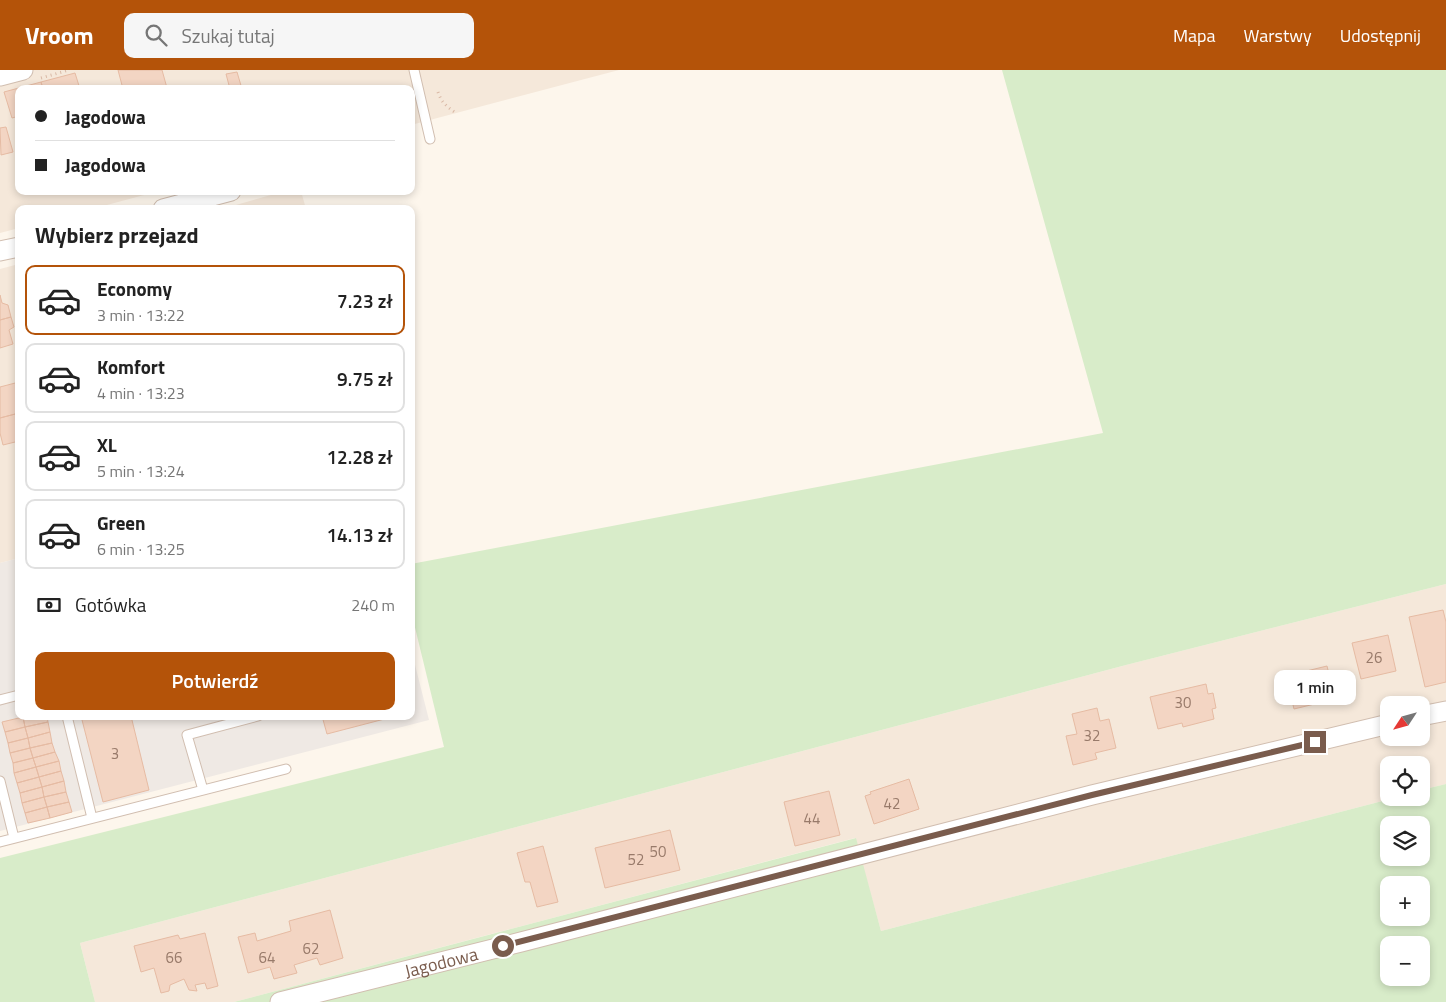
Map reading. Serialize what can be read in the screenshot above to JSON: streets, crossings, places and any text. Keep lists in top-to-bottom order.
{
  "streets": {
    "street": ["Jagodowa"]
  },
  "house_numbers": [
    "26",
    "30",
    "32",
    "3",
    "42",
    "44",
    "50",
    "52",
    "62",
    "66",
    "64"
  ],
  "north": "bottom left",
  "page": {
    "header": "Vroom",
    "search": "Szukaj tutaj",
    "nav": ["Mapa", "Warstwy", "Udostępnij"],
    "banner": ["Jagodowa", "Jagodowa"],
    "heading": "Wybierz przejazd",
    "list": [
      {
        "name": "Economy",
        "note": "3 min · 13:22",
        "value": "7.23 zł"
      },
      {
        "name": "Komfort",
        "note": "4 min · 13:23",
        "value": "9.75 zł"
      },
      {
        "name": "XL",
        "note": "5 min · 13:24",
        "value": "12.28 zł"
      },
      {
        "name": "Green",
        "note": "6 min · 13:25",
        "value": "14.13 zł"
      }
    ],
    "pay": ["Gotówka", "240 m"],
    "buttons": "Potwierdź",
    "bubble": "1 min",
    "map_buttons": ["+", "−"]
  }
}
